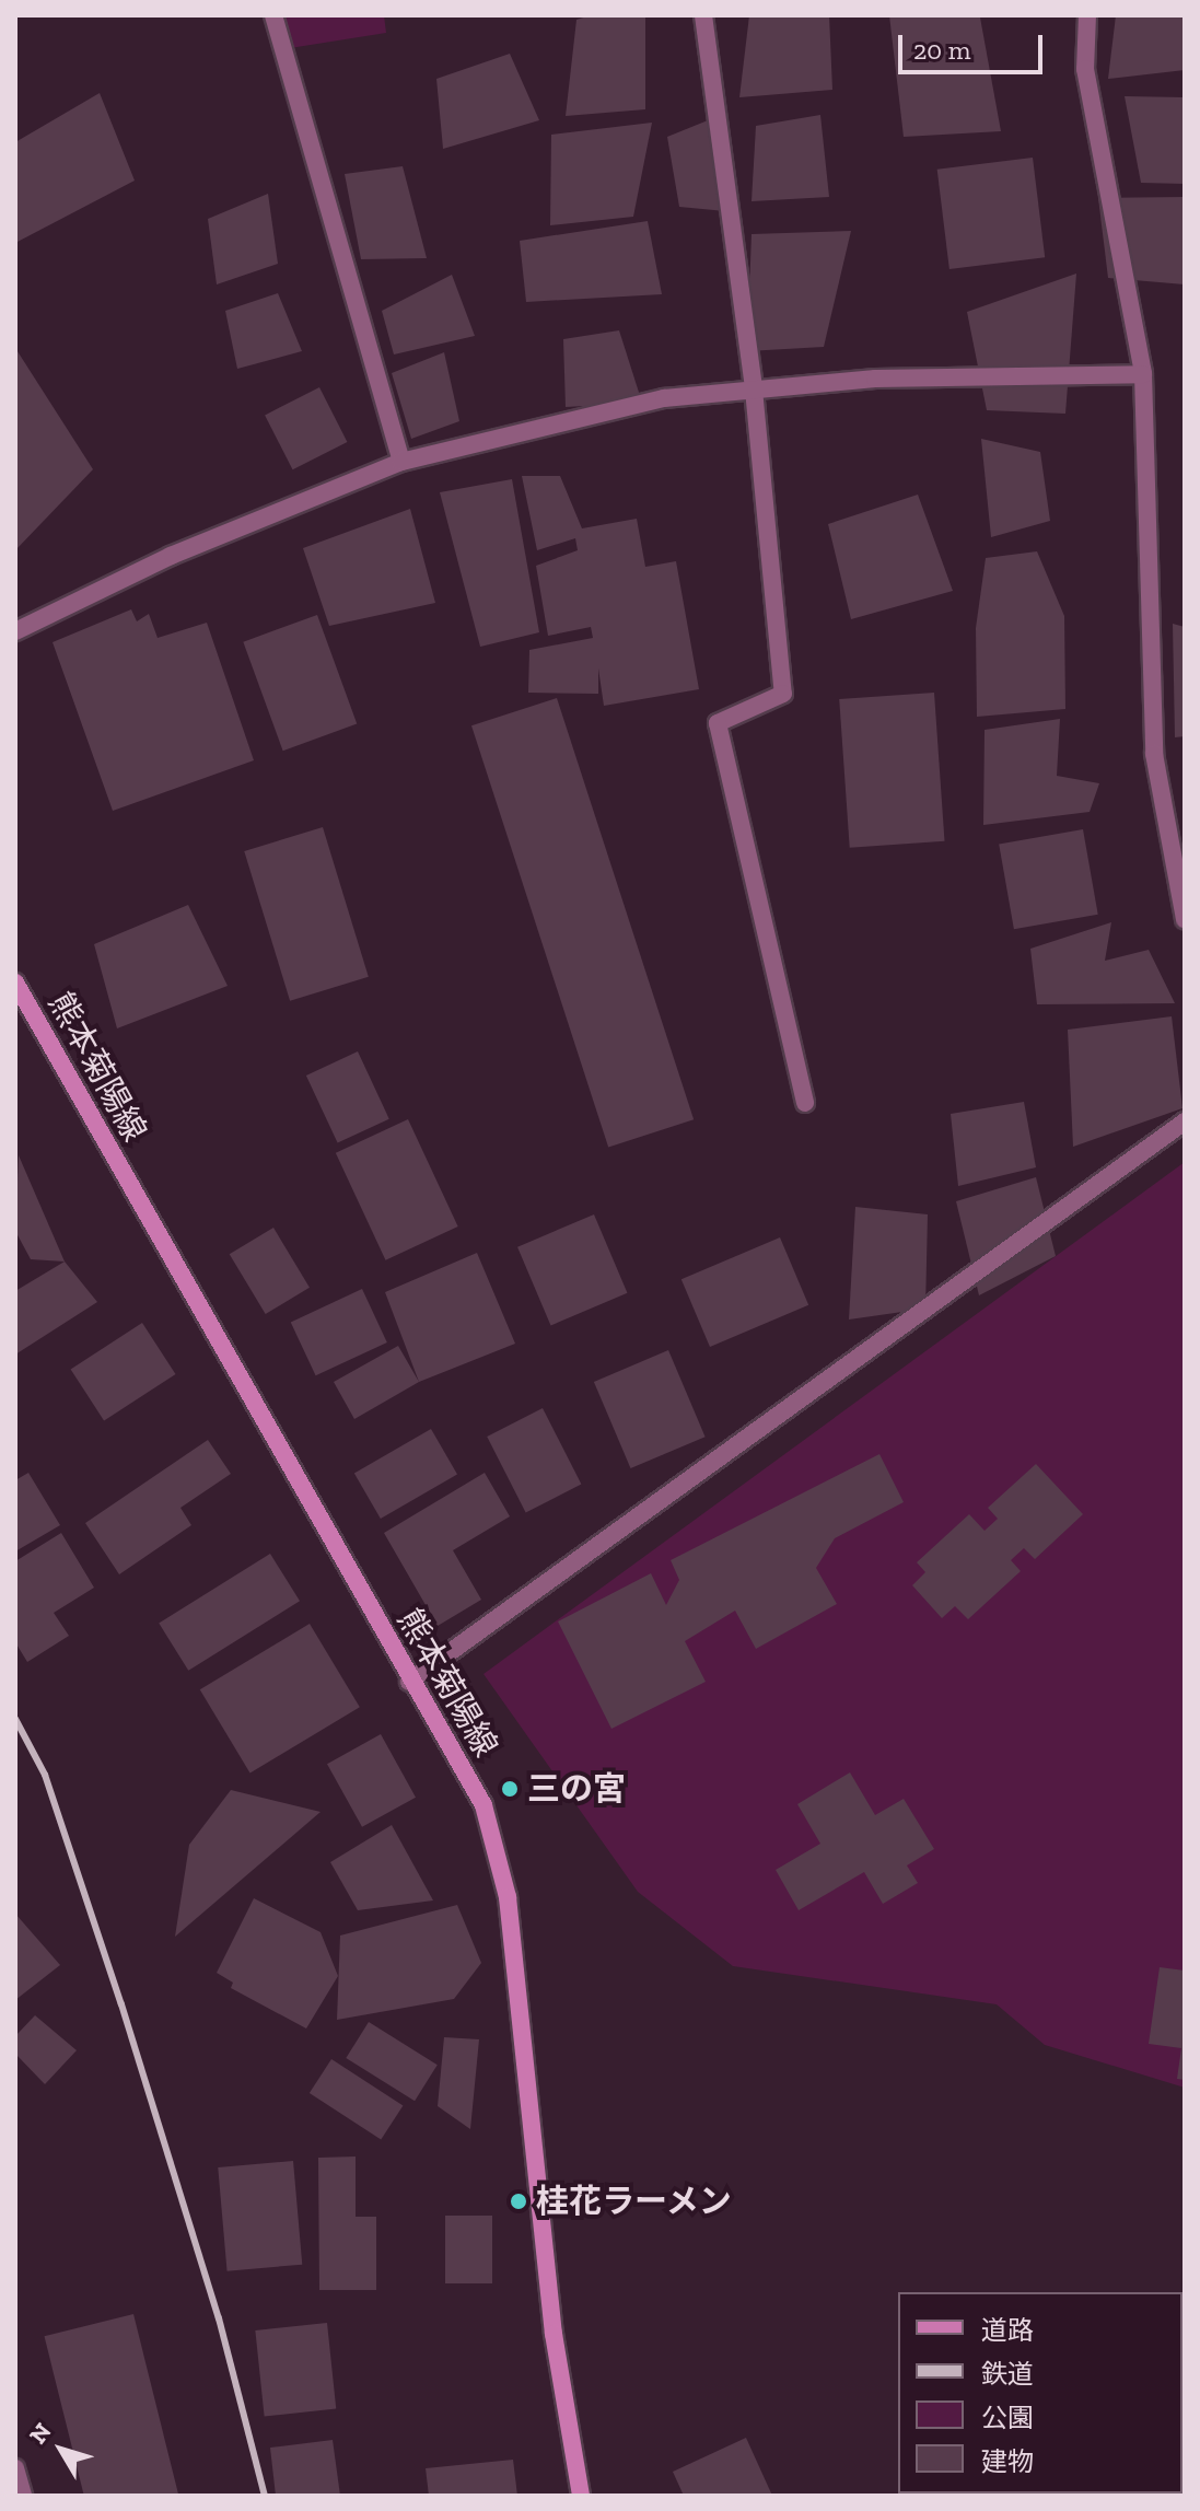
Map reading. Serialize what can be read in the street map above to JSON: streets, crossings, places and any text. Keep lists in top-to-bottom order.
{
  "streets": {
    "main road": ["熊本菊陽線"]
  },
  "places": ["三の宮", "桂花ラーメン"],
  "legend": [
    "道路",
    "鉄道",
    "公園",
    "建物"
  ],
  "scale_bar": "20 m",
  "north": "top left"
}
